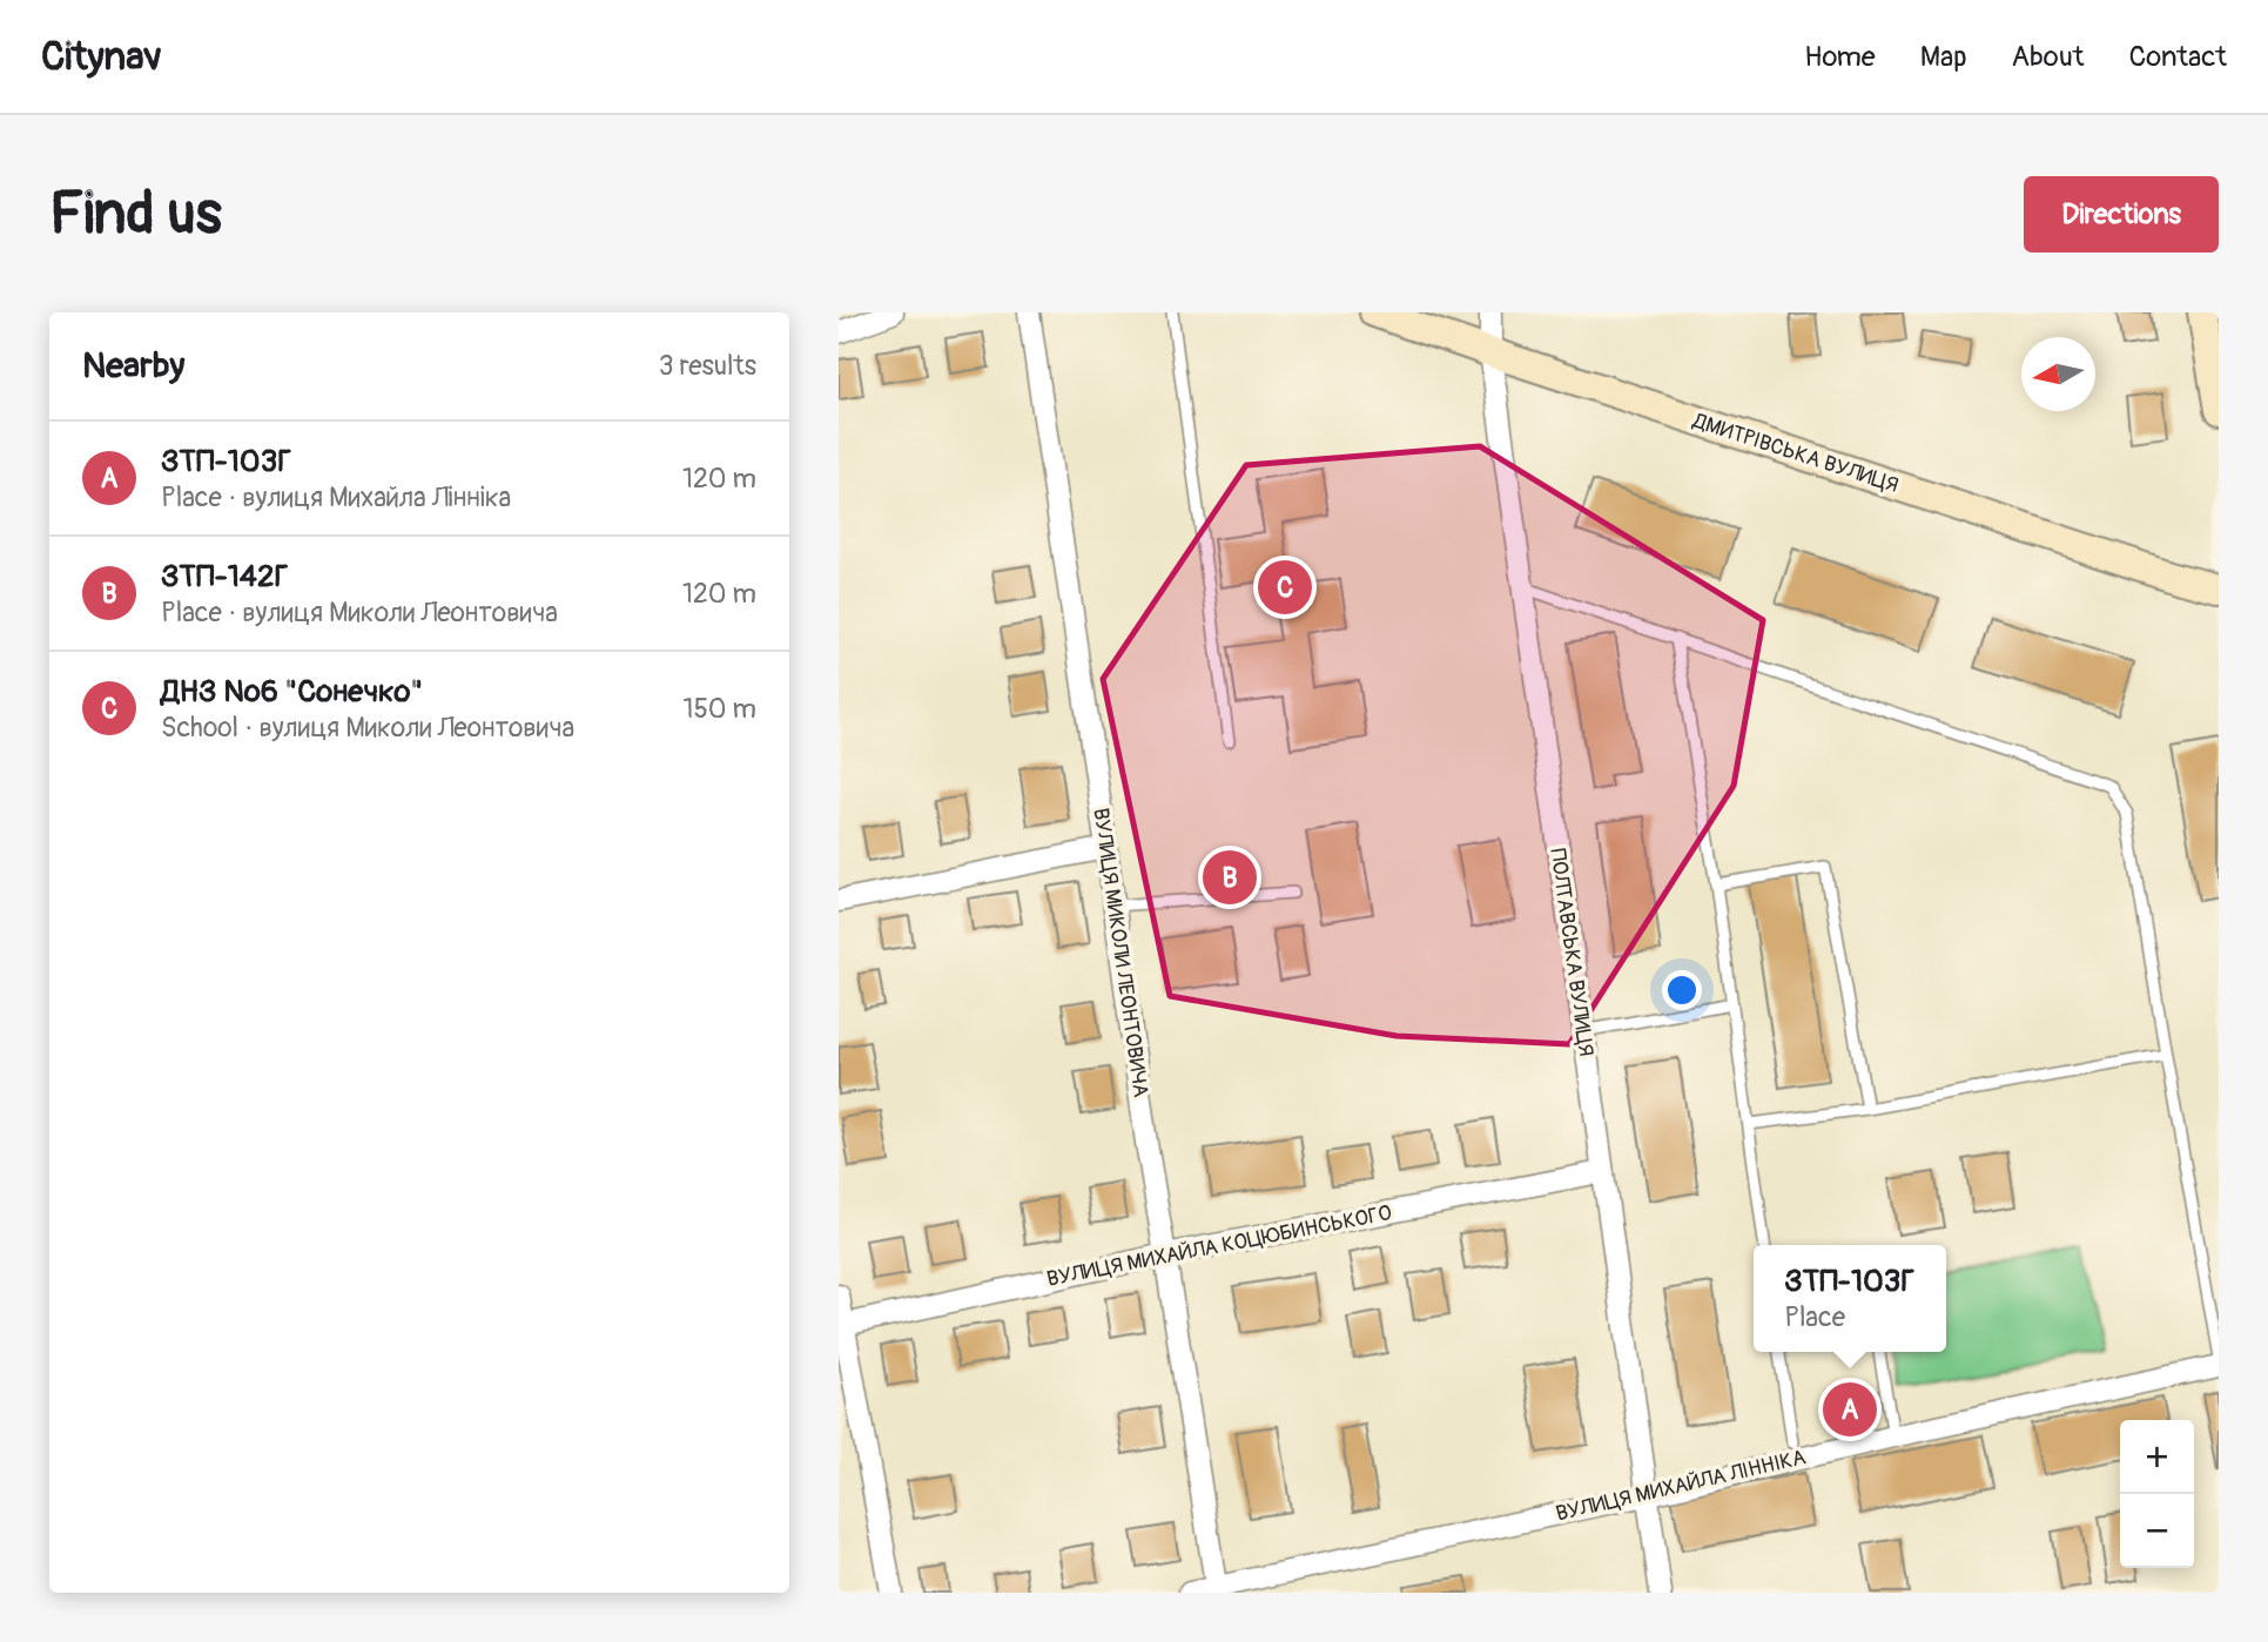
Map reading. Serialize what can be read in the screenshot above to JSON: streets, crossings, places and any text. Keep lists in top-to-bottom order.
{
  "streets": {
    "main road": ["ДМИТРІВСЬКА ВУЛИЦЯ"],
    "street": [
      "ВУЛИЦЯ МИКОЛИ ЛЕОНТОВИЧА",
      "ПОЛТАВСЬКА ВУЛИЦЯ",
      "ВУЛИЦЯ МИХАЙЛА КОЦЮБИНСЬКОГО",
      "ВУЛИЦЯ МИХАЙЛА ЛІННІКА"
    ]
  },
  "crossings": [
    ["ДМИТРІВСЬКА ВУЛИЦЯ", "ПОЛТАВСЬКА ВУЛИЦЯ"],
    ["ВУЛИЦЯ МИКОЛИ ЛЕОНТОВИЧА", "ВУЛИЦЯ МИХАЙЛА КОЦЮБИНСЬКОГО"],
    ["ВУЛИЦЯ МИКОЛИ ЛЕОНТОВИЧА", "ВУЛИЦЯ МИХАЙЛА ЛІННІКА"],
    ["ПОЛТАВСЬКА ВУЛИЦЯ", "ВУЛИЦЯ МИХАЙЛА КОЦЮБИНСЬКОГО"],
    ["ПОЛТАВСЬКА ВУЛИЦЯ", "ВУЛИЦЯ МИХАЙЛА ЛІННІКА"]
  ],
  "north": "left",
  "page": {
    "header": "Citynav",
    "nav": [
      "Home",
      "Map",
      "About",
      "Contact"
    ],
    "buttons": "Directions",
    "title": "Find us",
    "heading": ["Nearby", "3 results"],
    "list": [
      {
        "mark": "A",
        "name": "ЗТП-103Г",
        "note": "Place · вулиця Михайла Лінніка",
        "value": "120 m"
      },
      {
        "mark": "B",
        "name": "ЗТП-142Г",
        "note": "Place · вулиця Миколи Леонтовича",
        "value": "120 m"
      },
      {
        "mark": "C",
        "name": "ДНЗ №6 \"Сонечко\"",
        "note": "School · вулиця Миколи Леонтовича",
        "value": "150 m"
      }
    ],
    "pins": ["C", "B", "A"],
    "popup": ["ЗТП-103Г", "Place"],
    "map_buttons": ["+", "−"]
  }
}
